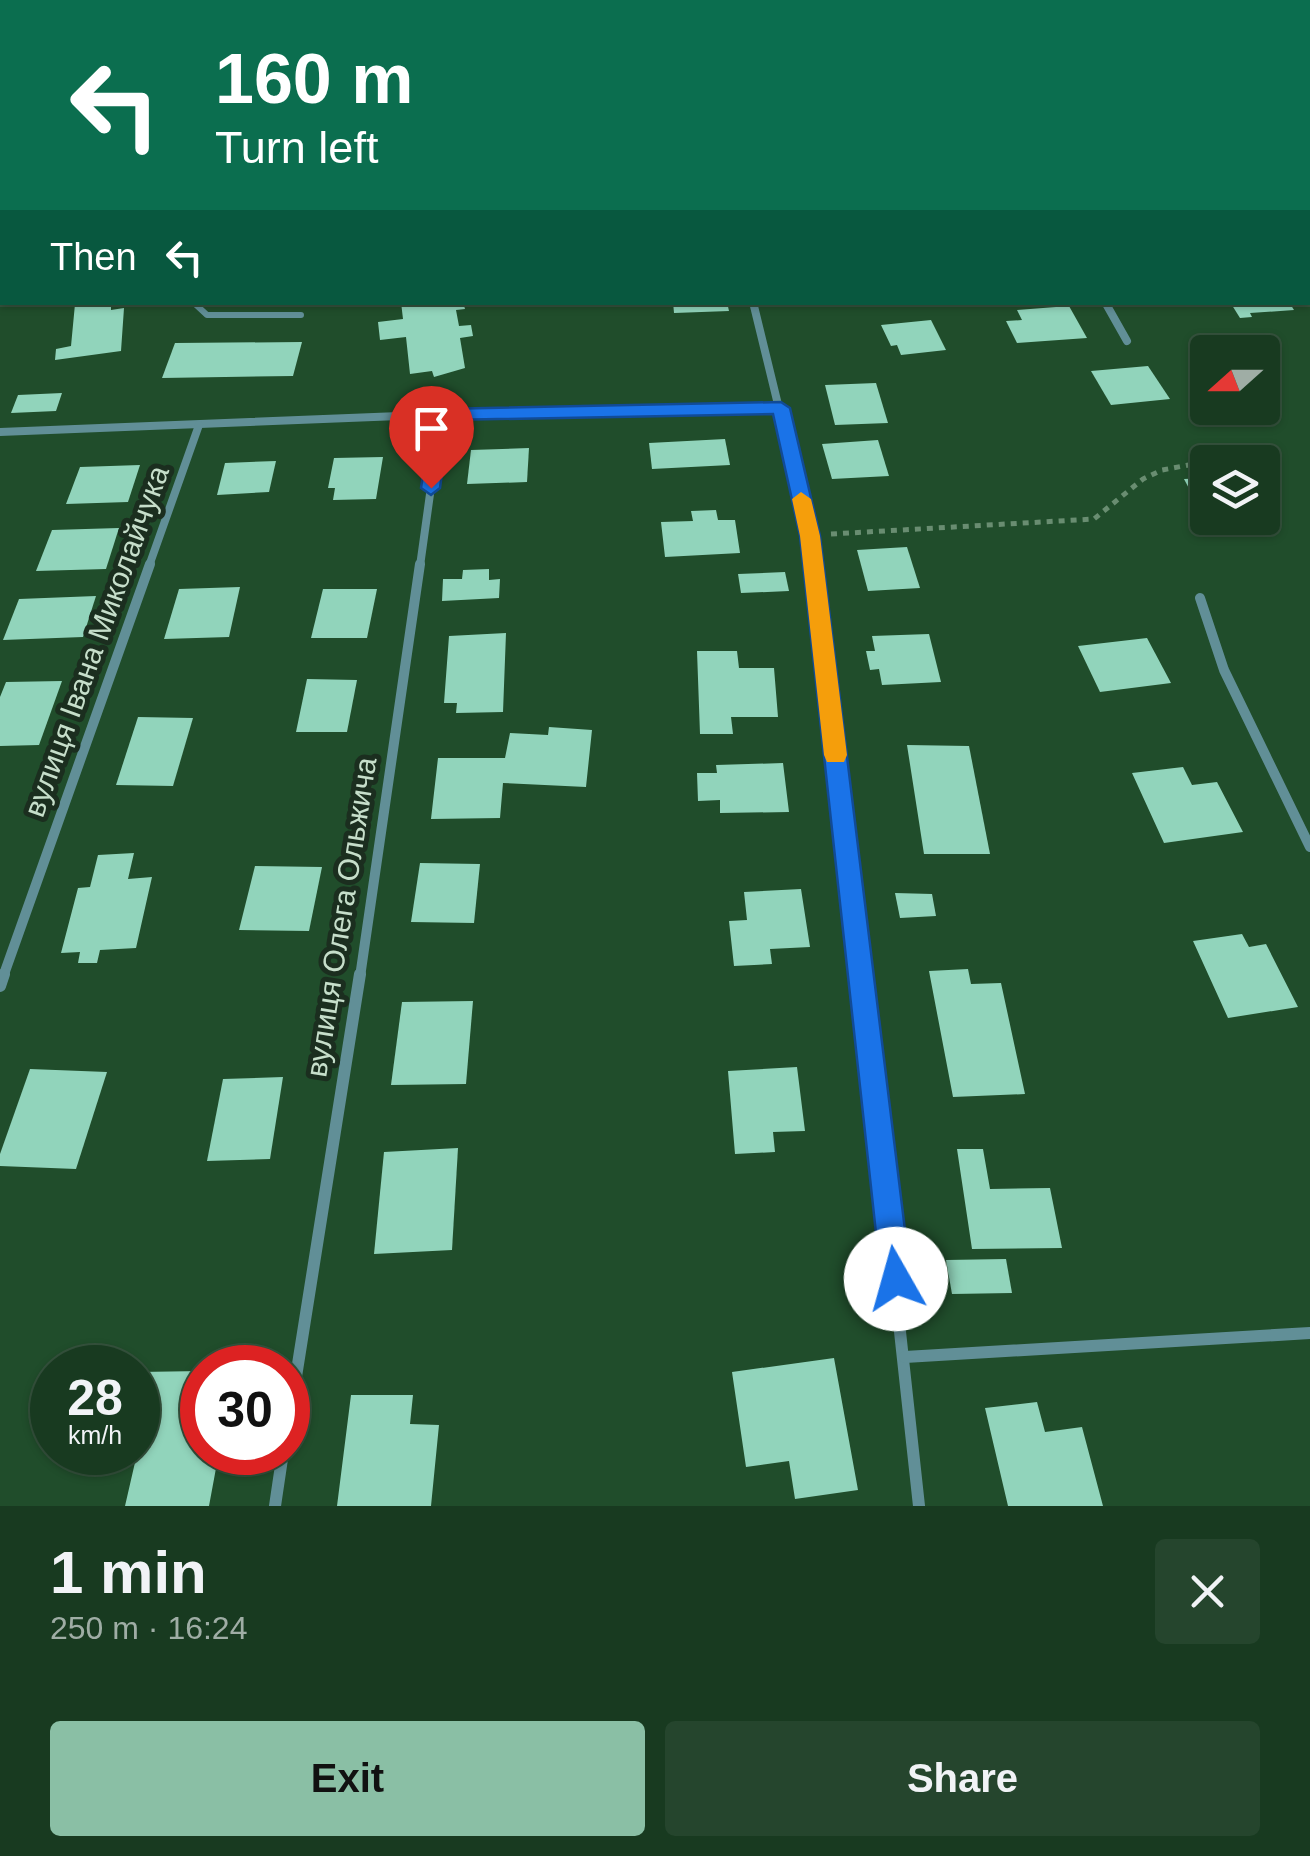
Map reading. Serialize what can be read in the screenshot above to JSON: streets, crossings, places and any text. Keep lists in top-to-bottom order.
{
  "streets": {
    "street": ["вулиця Івана Миколайчука", "вулиця Олега Ольжича"]
  },
  "north": "left",
  "page": {
    "turn": ["160 m", "Turn left"],
    "then": "Then",
    "speed": "28 km/h",
    "limit": "30",
    "heading": ["1 min", "250 m · 16:24"],
    "buttons": ["Exit", "Share"]
  }
}
